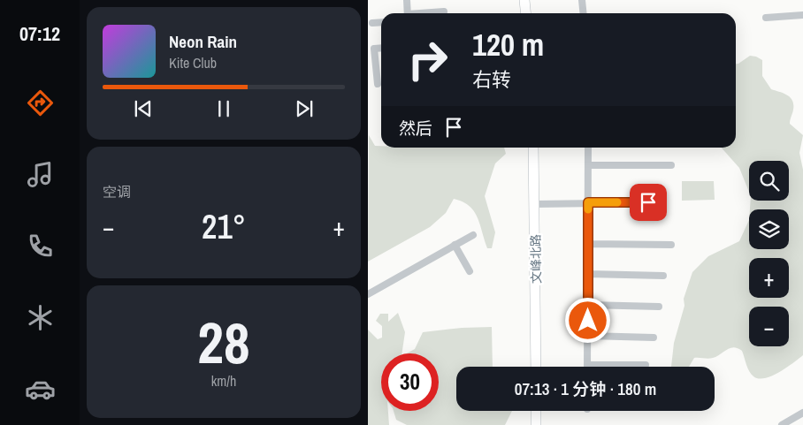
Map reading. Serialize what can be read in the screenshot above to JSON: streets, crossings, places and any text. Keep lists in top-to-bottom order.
{
  "streets": {
    "street": ["文峰北路"]
  },
  "page": {
    "tabs": "07:12",
    "turn": ["120 m", "右转"],
    "song": ["Neon Rain", "Kite Club"],
    "then": "然后",
    "tile": [
      "空调",
      ["28", "km/h"]
    ],
    "map_buttons": ["+", "−"],
    "heat": ["−", "21°", "+"],
    "limit": "30",
    "trip": "07:13 · 1 分钟 · 180 m"
  }
}
